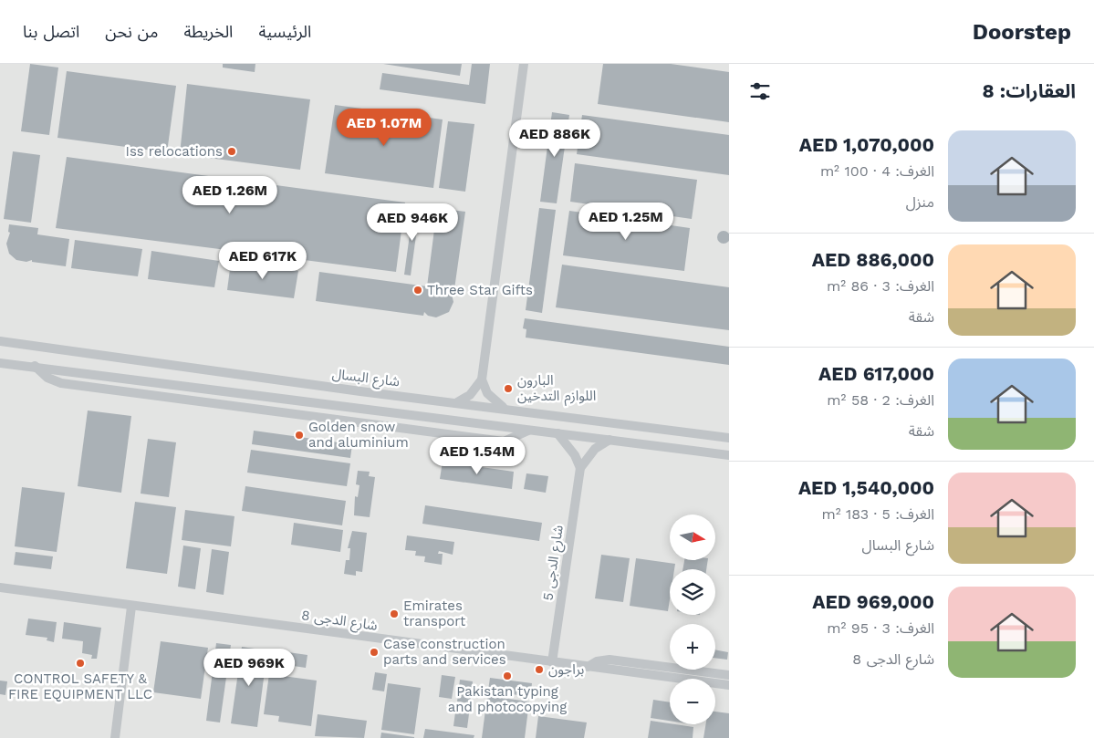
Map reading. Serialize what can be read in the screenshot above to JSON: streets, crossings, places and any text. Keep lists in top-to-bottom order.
{
  "streets": {
    "street": ["شارع البسال", "شارع الدجى 5", "شارع الدجى 8"]
  },
  "crossings": [
    ["شارع الدجى 5", "شارع الدجى 8"]
  ],
  "places": [
    "Iss relocations",
    "Three Star Gifts",
    "البارون اللوازم التدخين",
    "Golden snow and aluminium",
    "Emirates transport",
    "Case construction parts and services",
    "CONTROL SAFETY & FIRE EQUIPMENT LLC",
    "براجون",
    "Pakistan typing and photocopying"
  ],
  "north": "right",
  "page": {
    "header": "Doorstep",
    "nav": [
      "الرئيسية",
      "الخريطة",
      "من نحن",
      "اتصل بنا"
    ],
    "heading": "العقارات: 8",
    "price": [
      "AED 1.07M",
      "AED 886K",
      "AED 1.26M",
      "AED 1.25M",
      "AED 946K",
      "AED 617K",
      "AED 1.54M",
      "AED 969K"
    ],
    "list": [
      {
        "name": "AED 1,070,000",
        "note": "الغرف: 4 · 100 m² · منزل"
      },
      {
        "name": "AED 886,000",
        "note": "الغرف: 3 · 86 m² · شقة"
      },
      {
        "name": "AED 617,000",
        "note": "الغرف: 2 · 58 m² · شقة"
      },
      {
        "name": "AED 1,540,000",
        "note": "الغرف: 5 · 183 m² · شارع البسال"
      },
      {
        "name": "AED 969,000",
        "note": "الغرف: 3 · 95 m² · شارع الدجى 8"
      }
    ],
    "map_buttons": ["+", "−"]
  }
}
